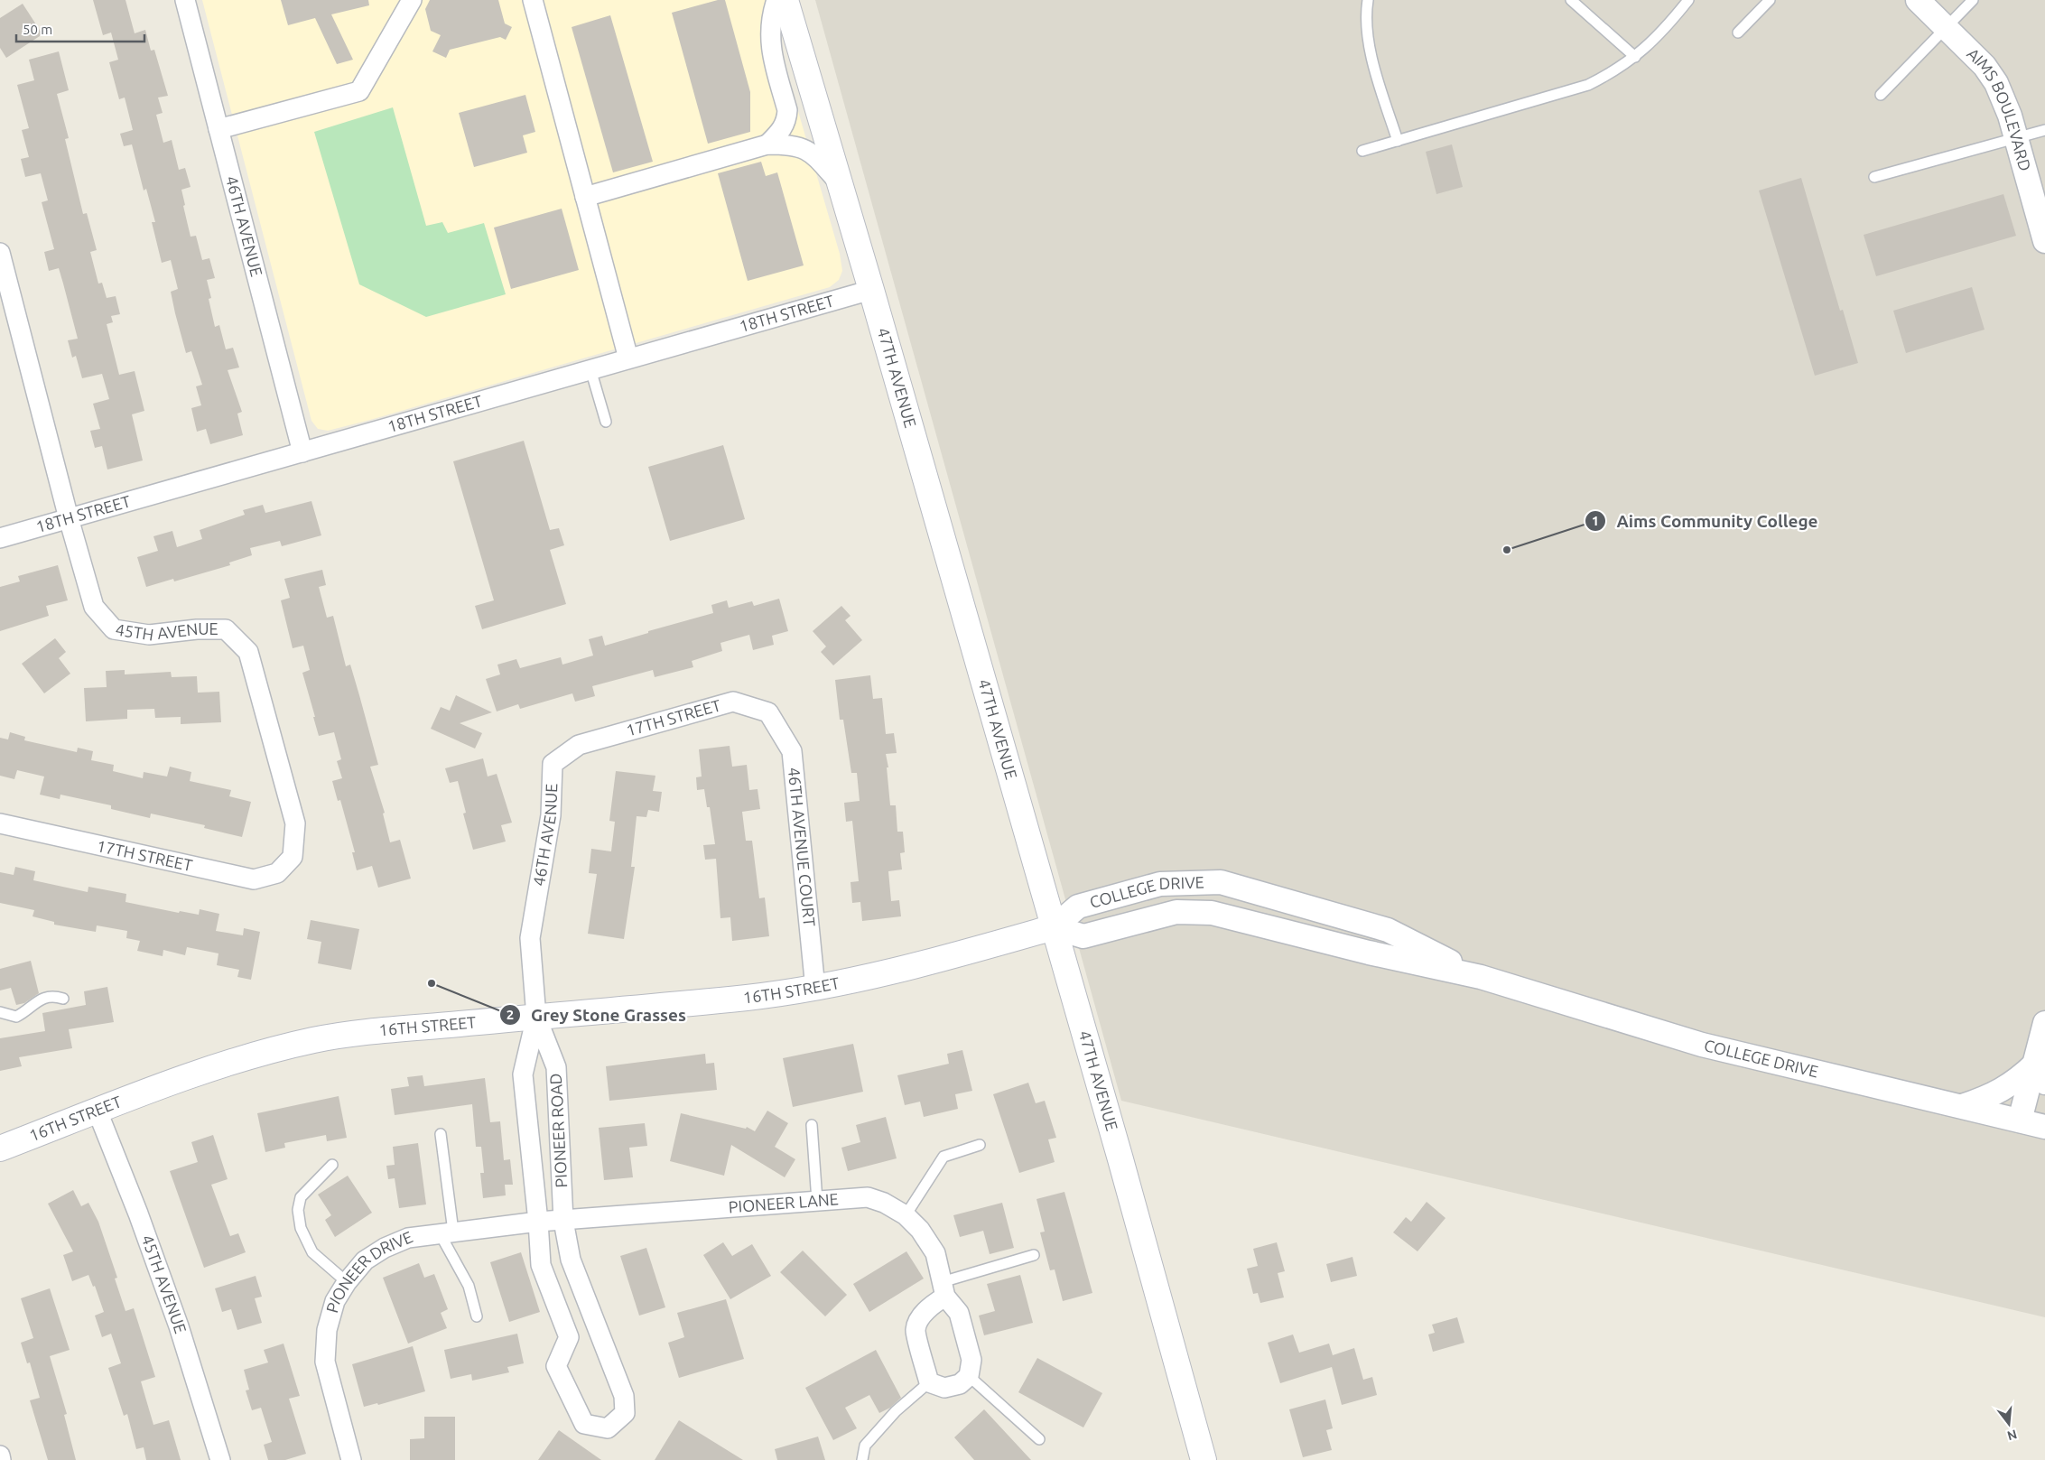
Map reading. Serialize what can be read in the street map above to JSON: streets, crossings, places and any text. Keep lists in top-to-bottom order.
{
  "streets": {
    "main road": ["47TH AVENUE", "16TH STREET"],
    "street": [
      "AIMS BOULEVARD",
      "46TH AVENUE",
      "18TH STREET",
      "45TH AVENUE",
      "17TH STREET",
      "46TH AVENUE COURT",
      "COLLEGE DRIVE",
      "PIONEER ROAD",
      "PIONEER LANE",
      "PIONEER DRIVE"
    ]
  },
  "crossings": [
    ["46TH AVENUE", "18TH STREET"],
    ["46TH AVENUE", "17TH STREET"],
    ["46TH AVENUE", "PIONEER ROAD"],
    ["18TH STREET", "47TH AVENUE"],
    ["18TH STREET", "45TH AVENUE"],
    ["47TH AVENUE", "COLLEGE DRIVE"],
    ["47TH AVENUE", "16TH STREET"],
    ["45TH AVENUE", "17TH STREET"],
    ["45TH AVENUE", "16TH STREET"],
    ["17TH STREET", "46TH AVENUE COURT"],
    ["46TH AVENUE COURT", "16TH STREET"],
    ["COLLEGE DRIVE", "16TH STREET"],
    ["16TH STREET", "PIONEER ROAD"],
    ["PIONEER ROAD", "PIONEER LANE"],
    ["PIONEER ROAD", "PIONEER DRIVE"],
    ["PIONEER LANE", "PIONEER DRIVE"]
  ],
  "places": ["Aims Community College", "Grey Stone Grasses"],
  "scale_bar": "50 m",
  "north": "bottom"
}
